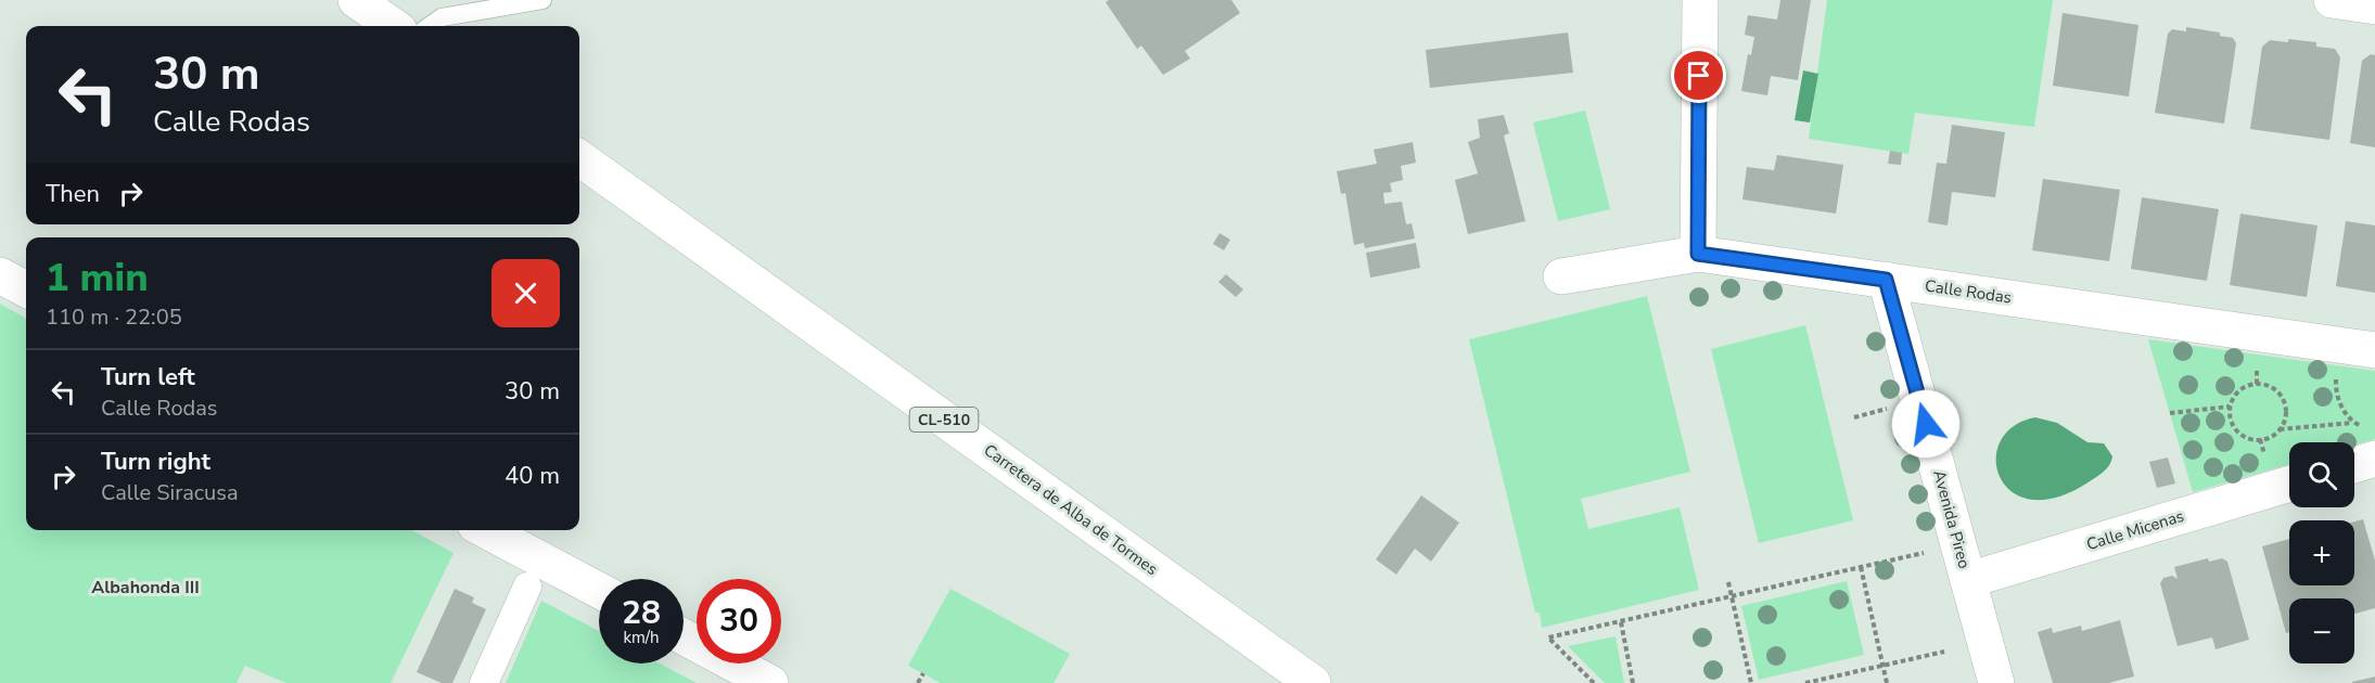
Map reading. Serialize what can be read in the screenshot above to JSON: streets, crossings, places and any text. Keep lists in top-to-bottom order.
{
  "streets": {
    "street": [
      "Calle Rodas",
      "CL-510",
      "Carretera de Alba de Tormes",
      "Avenida Pireo",
      "Calle Micenas"
    ]
  },
  "crossings": [
    ["Calle Rodas", "Avenida Pireo"],
    ["Avenida Pireo", "Calle Micenas"]
  ],
  "districts": ["Albahonda III"],
  "page": {
    "turn": ["30 m", "Calle Rodas"],
    "then": "Then",
    "heading": ["1 min", "110 m · 22:05"],
    "list": [
      {
        "name": "Turn left",
        "note": "Calle Rodas",
        "value": "30 m"
      },
      {
        "name": "Turn right",
        "note": "Calle Siracusa",
        "value": "40 m"
      }
    ],
    "map_buttons": ["+", "−"],
    "speed": "28 km/h",
    "limit": "30"
  }
}
